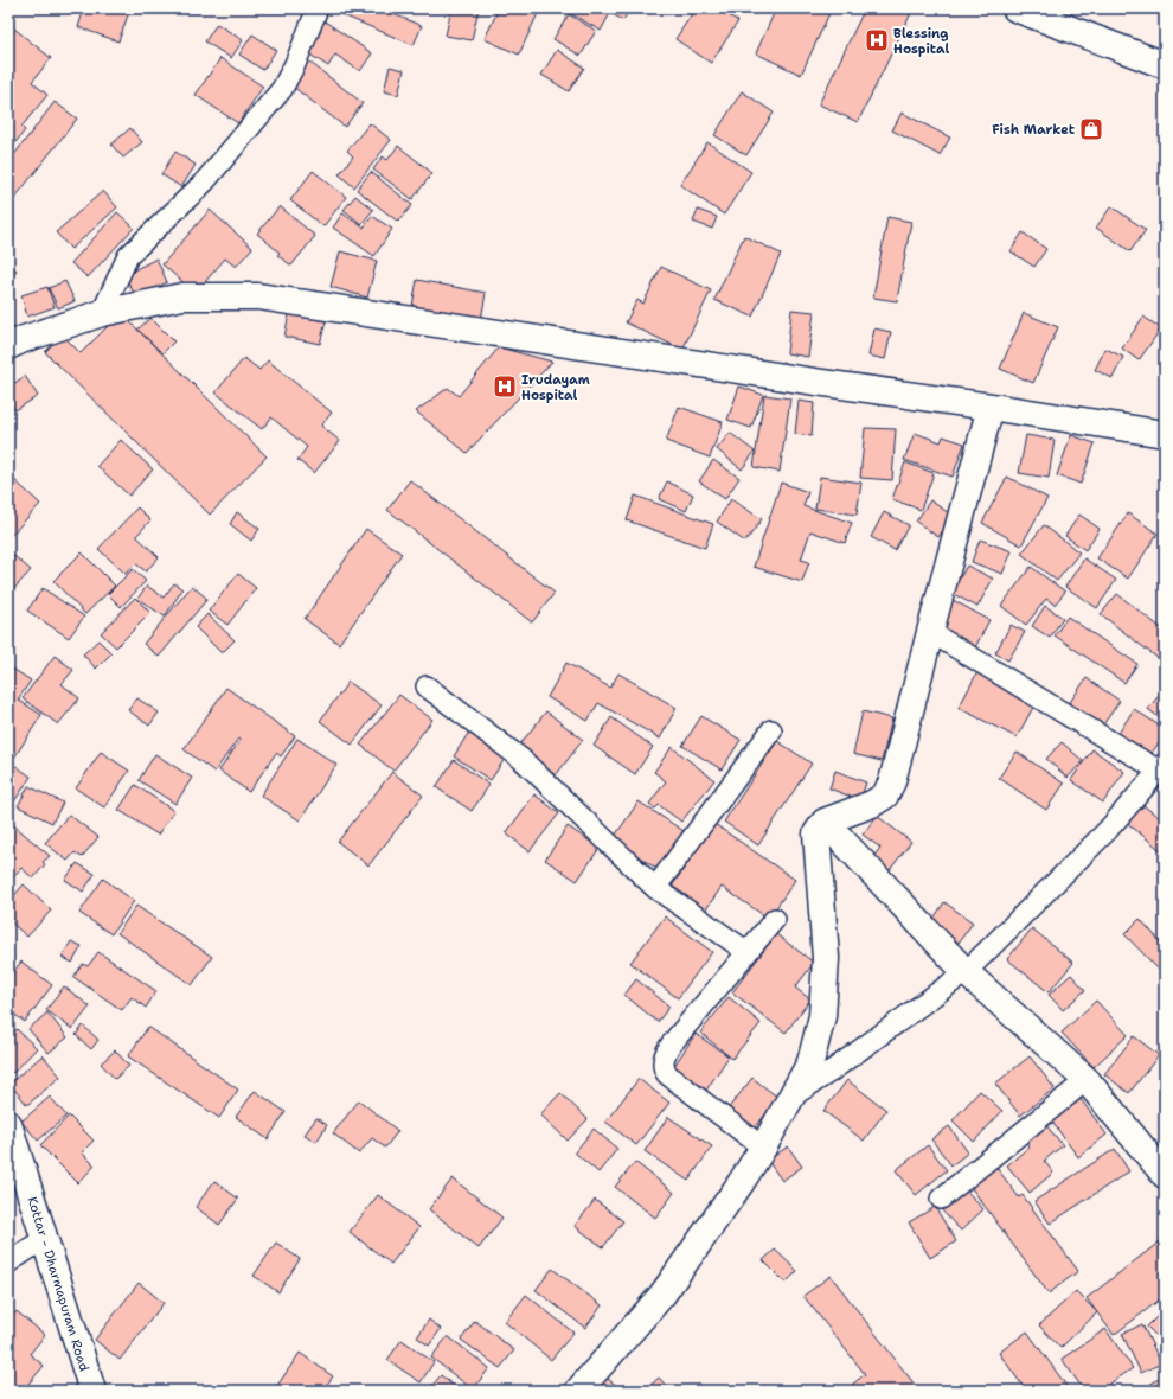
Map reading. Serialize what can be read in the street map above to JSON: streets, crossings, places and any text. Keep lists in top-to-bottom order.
{
  "streets": {
    "street": ["Kottar - Dharmapuram Road"]
  },
  "places": {
    "hospital": ["Blessing Hospital", "Irudayam Hospital"],
    "shop": ["Fish Market"]
  }
}
